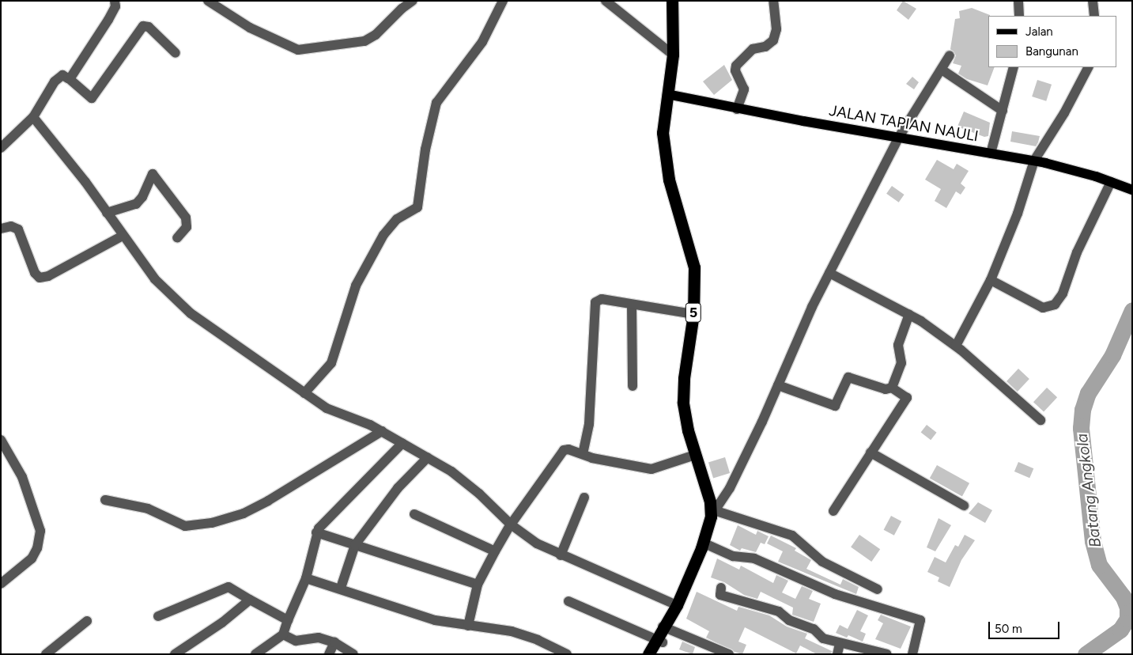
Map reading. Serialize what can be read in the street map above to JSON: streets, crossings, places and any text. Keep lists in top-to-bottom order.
{
  "streets": {
    "highway": ["5"],
    "main road": ["JALAN TAPIAN NAULI"]
  },
  "crossings": [
    ["JALAN TAPIAN NAULI", "5"]
  ],
  "water": ["Batang Angkola"],
  "legend": ["Jalan", "Bangunan"],
  "scale_bar": "50 m"
}
